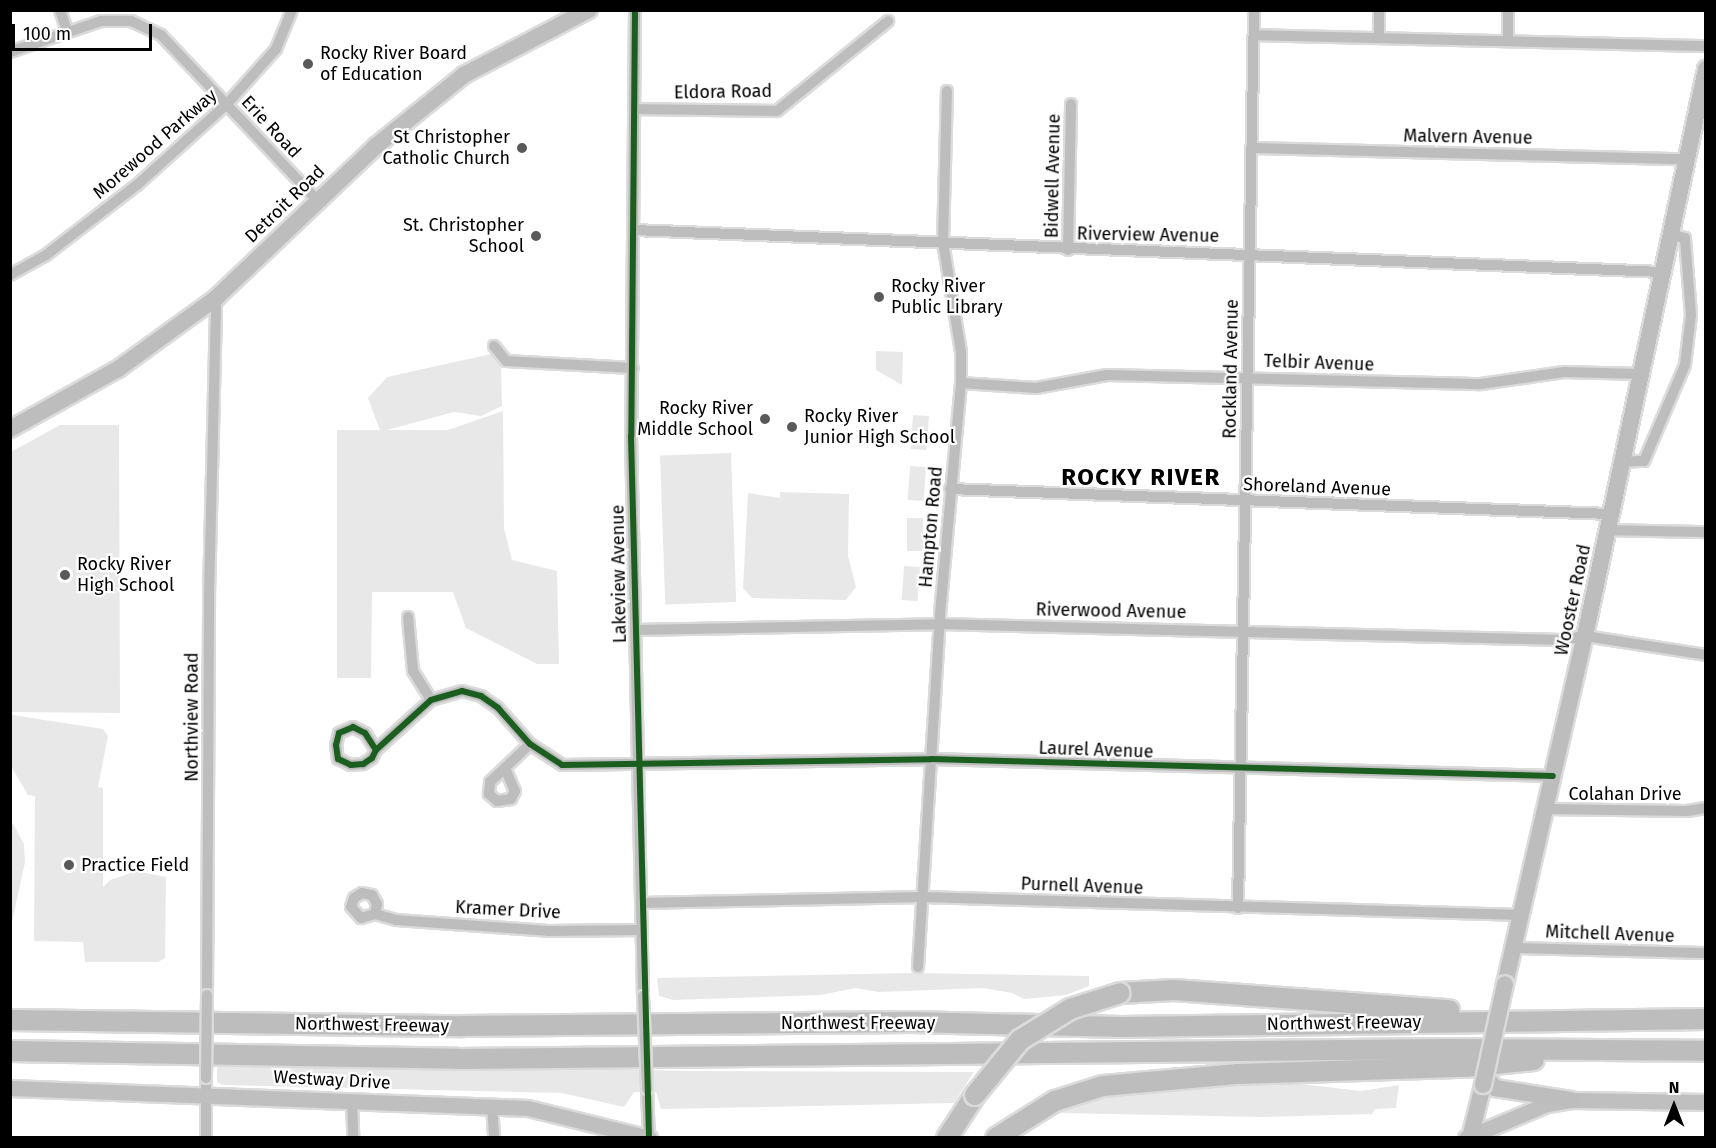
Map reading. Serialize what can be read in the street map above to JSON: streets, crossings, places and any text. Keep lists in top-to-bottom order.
{
  "streets": {
    "highway": ["Northwest Freeway"],
    "main road": ["Detroit Road", "Wooster Road", "Westway Drive"],
    "street": [
      "Eldora Road",
      "Erie Road",
      "Malvern Avenue",
      "Morewood Parkway",
      "Bidwell Avenue",
      "Riverview Avenue",
      "Telbir Avenue",
      "Rockland Avenue",
      "Shoreland Avenue",
      "Hampton Road",
      "Lakeview Avenue",
      "Riverwood Avenue",
      "Northview Road",
      "Laurel Avenue",
      "Colahan Drive",
      "Purnell Avenue",
      "Kramer Drive",
      "Mitchell Avenue"
    ]
  },
  "crossings": [
    ["Eldora Road", "Lakeview Avenue"],
    ["Erie Road", "Morewood Parkway"],
    ["Erie Road", "Detroit Road"],
    ["Malvern Avenue", "Rockland Avenue"],
    ["Malvern Avenue", "Wooster Road"],
    ["Bidwell Avenue", "Riverview Avenue"],
    ["Detroit Road", "Northview Road"],
    ["Riverview Avenue", "Rockland Avenue"],
    ["Riverview Avenue", "Hampton Road"],
    ["Riverview Avenue", "Lakeview Avenue"],
    ["Riverview Avenue", "Wooster Road"],
    ["Telbir Avenue", "Rockland Avenue"],
    ["Telbir Avenue", "Hampton Road"],
    ["Telbir Avenue", "Wooster Road"],
    ["Rockland Avenue", "Shoreland Avenue"],
    ["Rockland Avenue", "Riverwood Avenue"],
    ["Rockland Avenue", "Laurel Avenue"],
    ["Rockland Avenue", "Purnell Avenue"],
    ["Shoreland Avenue", "Hampton Road"],
    ["Shoreland Avenue", "Wooster Road"],
    ["Hampton Road", "Riverwood Avenue"],
    ["Hampton Road", "Laurel Avenue"],
    ["Hampton Road", "Purnell Avenue"],
    ["Lakeview Avenue", "Riverwood Avenue"],
    ["Lakeview Avenue", "Laurel Avenue"],
    ["Lakeview Avenue", "Purnell Avenue"],
    ["Lakeview Avenue", "Kramer Drive"],
    ["Lakeview Avenue", "Westway Drive"],
    ["Wooster Road", "Riverwood Avenue"],
    ["Wooster Road", "Laurel Avenue"],
    ["Wooster Road", "Colahan Drive"],
    ["Wooster Road", "Purnell Avenue"],
    ["Wooster Road", "Mitchell Avenue"],
    ["Northview Road", "Westway Drive"]
  ],
  "districts": ["ROCKY RIVER"],
  "places": [
    "Rocky River Board of Education",
    "St Christopher Catholic Church",
    "St. Christopher School",
    "Rocky River Public Library",
    "Rocky River Middle School",
    "Rocky River Junior High School",
    "Rocky River High School",
    "Practice Field"
  ],
  "scale_bar": "100 m",
  "north": "top"
}
